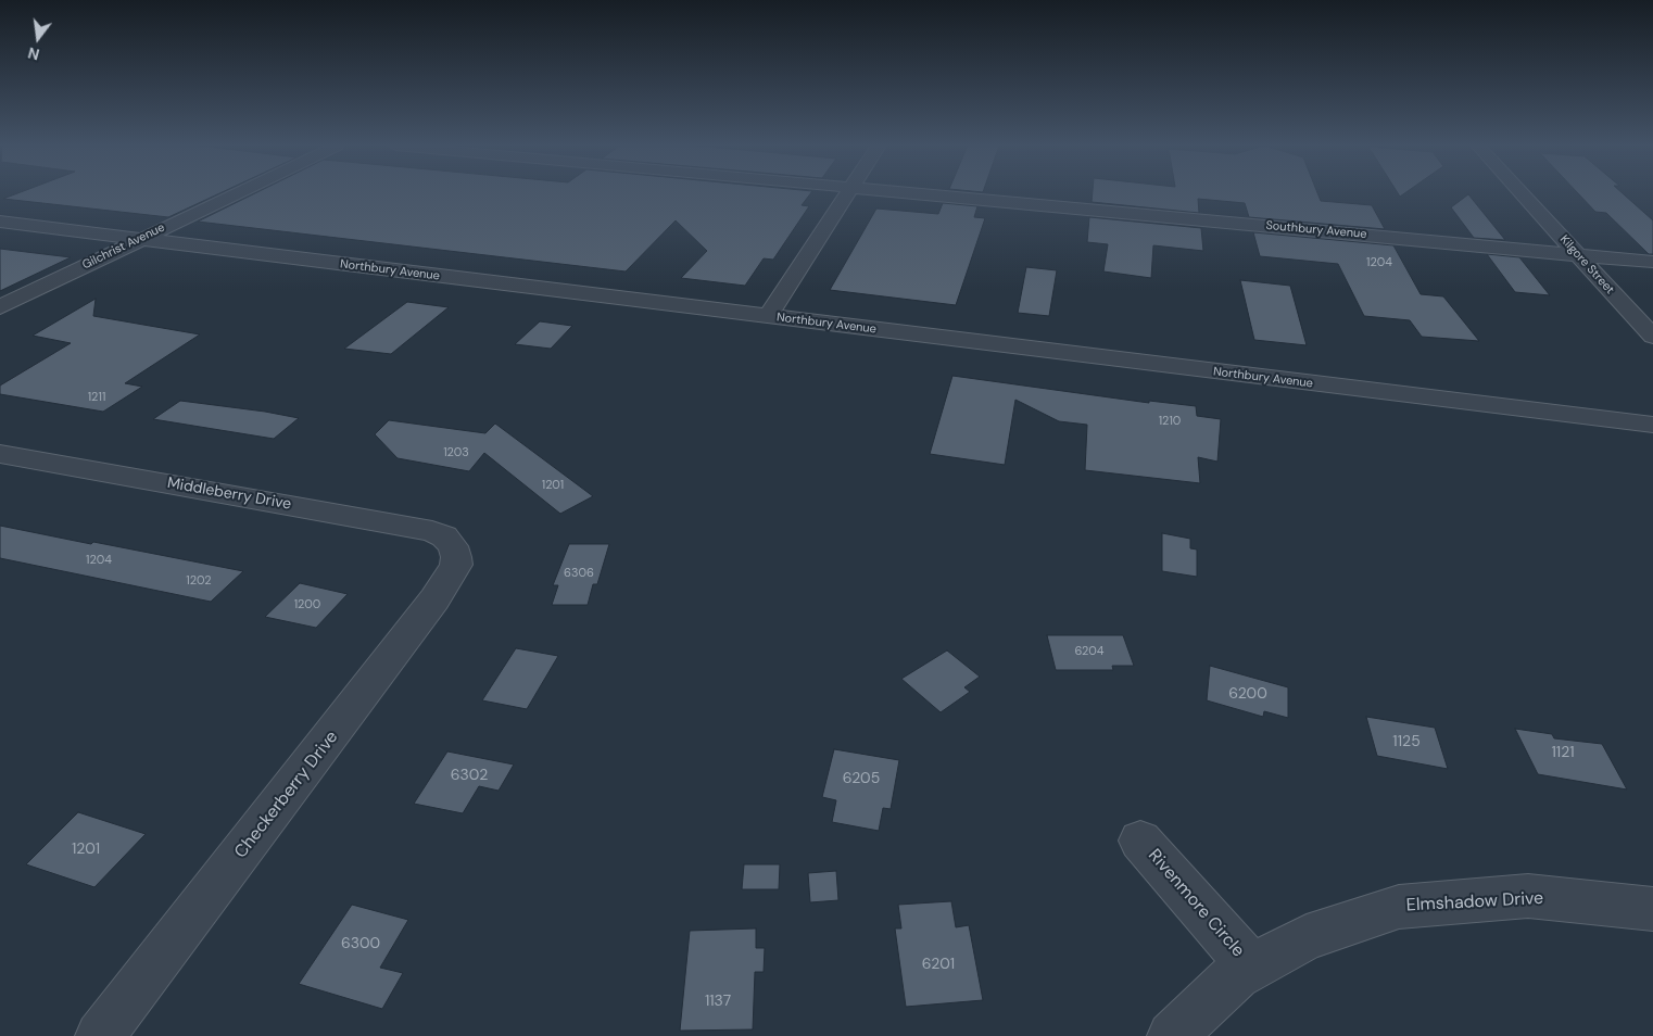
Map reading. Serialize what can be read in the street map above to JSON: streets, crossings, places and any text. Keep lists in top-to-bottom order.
{
  "streets": {
    "street": [
      "Southbury Avenue",
      "Gilchrist Avenue",
      "Kilgore Street",
      "Northbury Avenue",
      "Middleberry Drive",
      "Checkerberry Drive",
      "Elmshadow Drive",
      "Rivenmore Circle"
    ]
  },
  "crossings": [
    ["Southbury Avenue", "Kilgore Street"],
    ["Gilchrist Avenue", "Northbury Avenue"],
    ["Middleberry Drive", "Checkerberry Drive"],
    ["Elmshadow Drive", "Rivenmore Circle"]
  ],
  "house_numbers": [
    "1204",
    "1211",
    "1210",
    "1203",
    "1201",
    "1204",
    "6306",
    "1202",
    "1200",
    "6204",
    "6200",
    "1125",
    "1121",
    "6302",
    "6205",
    "1201",
    "6300",
    "6201",
    "1137"
  ],
  "north": "bottom"
}
